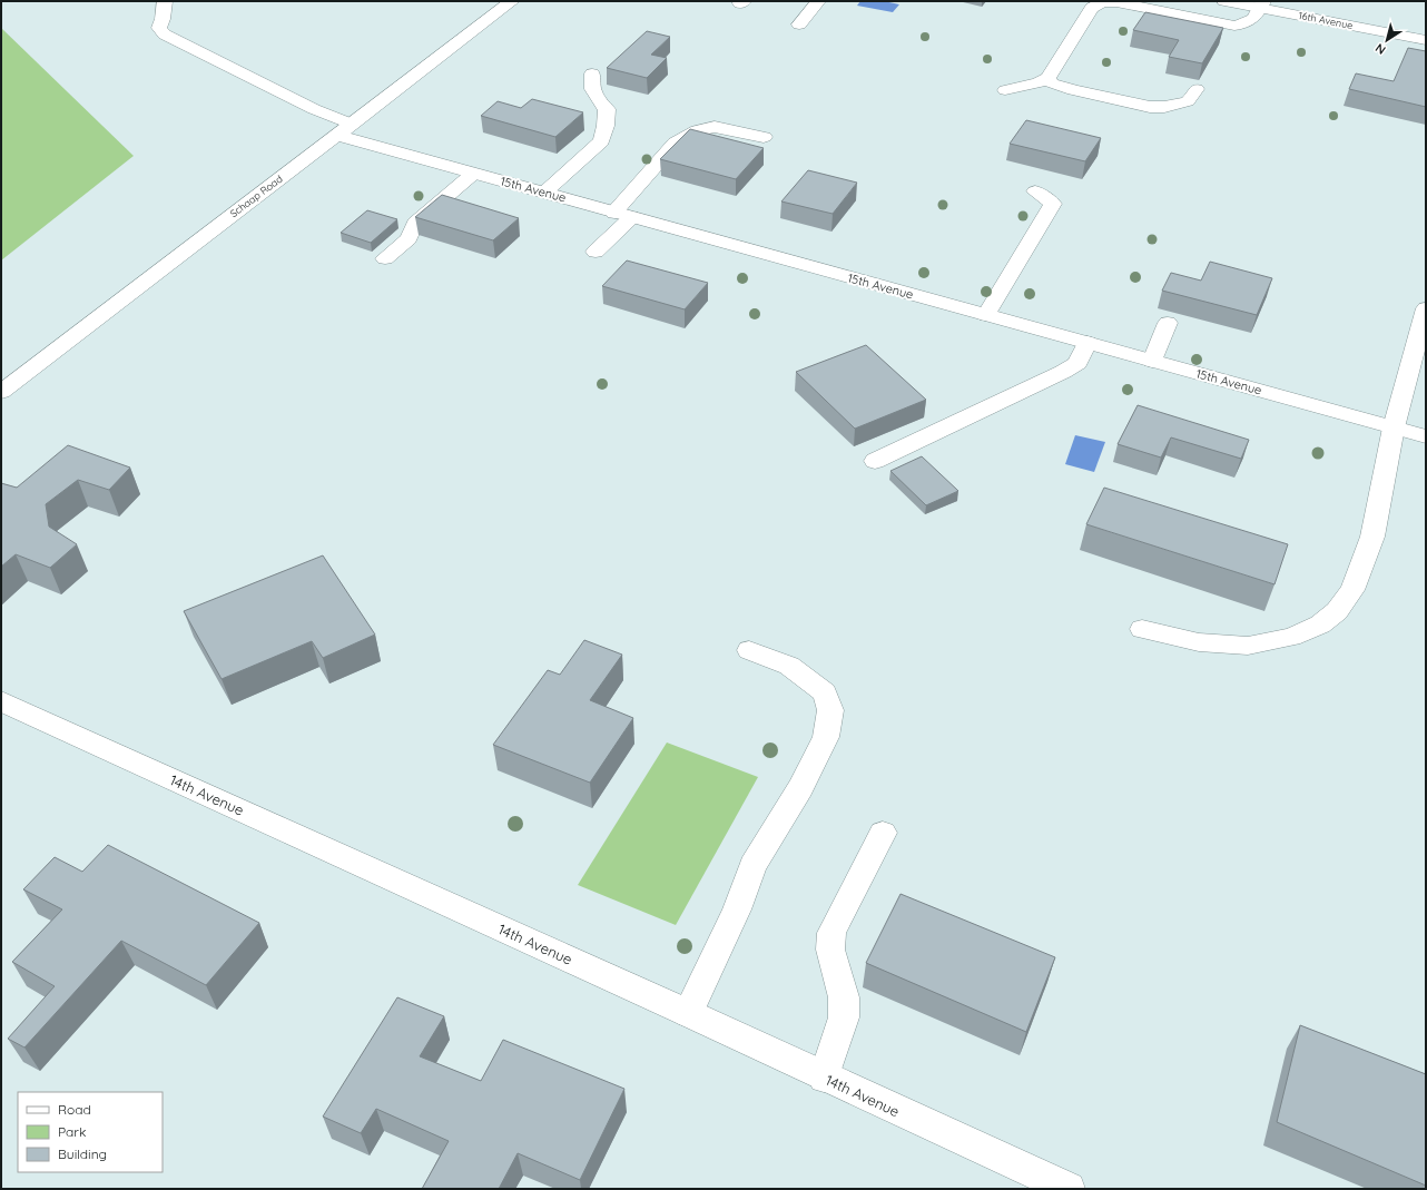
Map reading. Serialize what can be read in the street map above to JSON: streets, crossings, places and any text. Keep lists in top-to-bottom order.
{
  "streets": {
    "street": [
      "16th Avenue",
      "15th Avenue",
      "Schaap Road",
      "14th Avenue"
    ]
  },
  "crossings": [
    ["15th Avenue", "Schaap Road"]
  ],
  "legend": ["Road", "Park", "Building"],
  "north": "bottom left"
}
